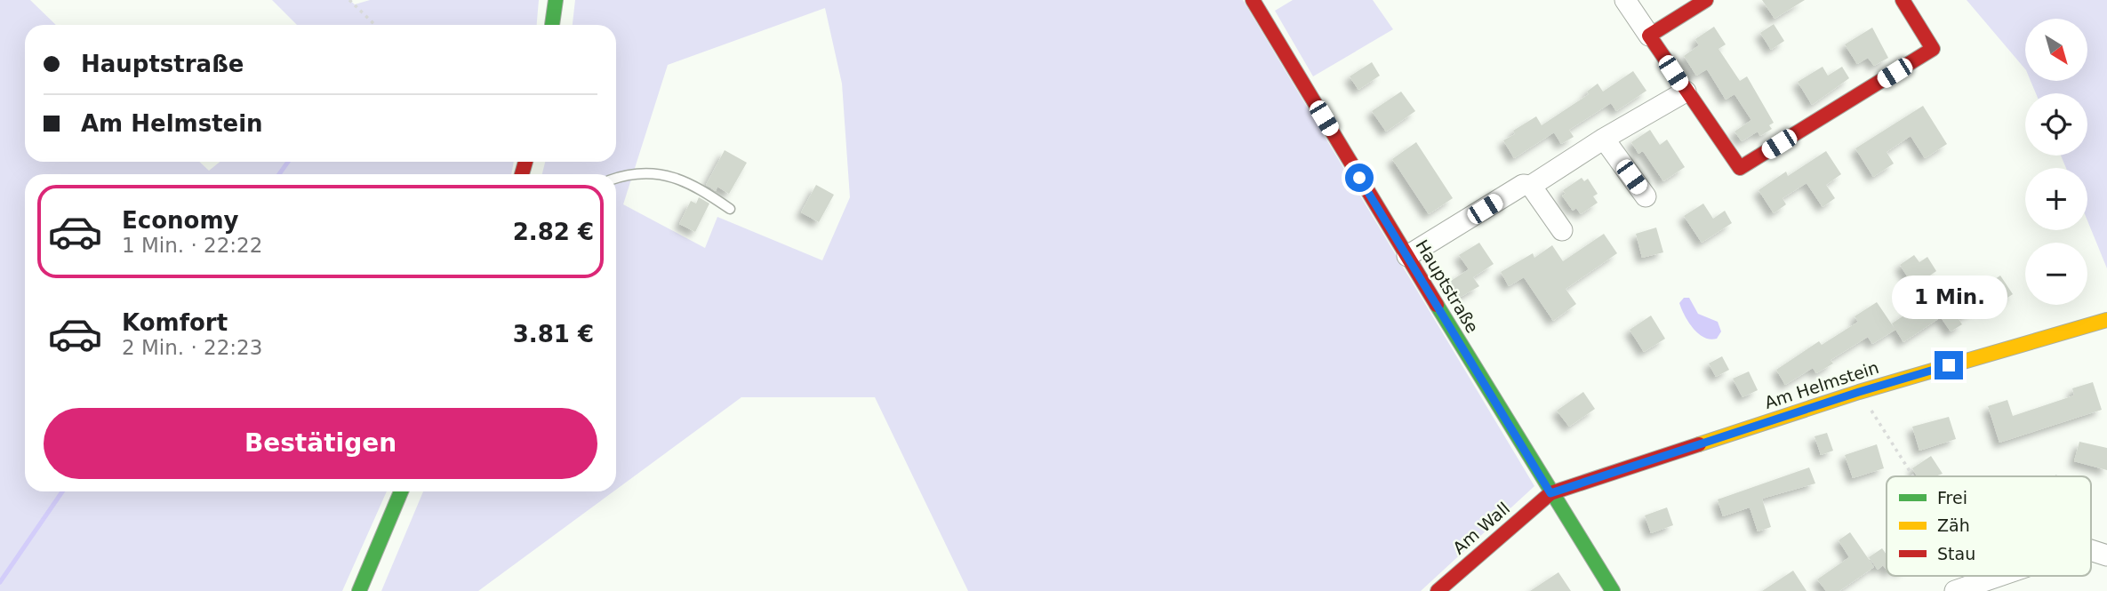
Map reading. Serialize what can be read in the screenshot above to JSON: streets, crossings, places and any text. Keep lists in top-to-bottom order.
{
  "streets": {
    "street": ["Hauptstraße", "Am Helmstein", "Am Wall"]
  },
  "crossings": [
    ["Hauptstraße", "Am Helmstein"],
    ["Hauptstraße", "Am Wall"],
    ["Am Helmstein", "Am Wall"]
  ],
  "legend": ["Frei", "Zäh", "Stau"],
  "north": "bottom right",
  "page": {
    "map_buttons": ["+", "−"],
    "banner": ["Hauptstraße", "Am Helmstein"],
    "list": [
      {
        "name": "Economy",
        "note": "1 Min. · 22:22",
        "value": "2.82 €"
      },
      {
        "name": "Komfort",
        "note": "2 Min. · 22:23",
        "value": "3.81 €"
      }
    ],
    "bubble": "1 Min.",
    "buttons": "Bestätigen"
  }
}
